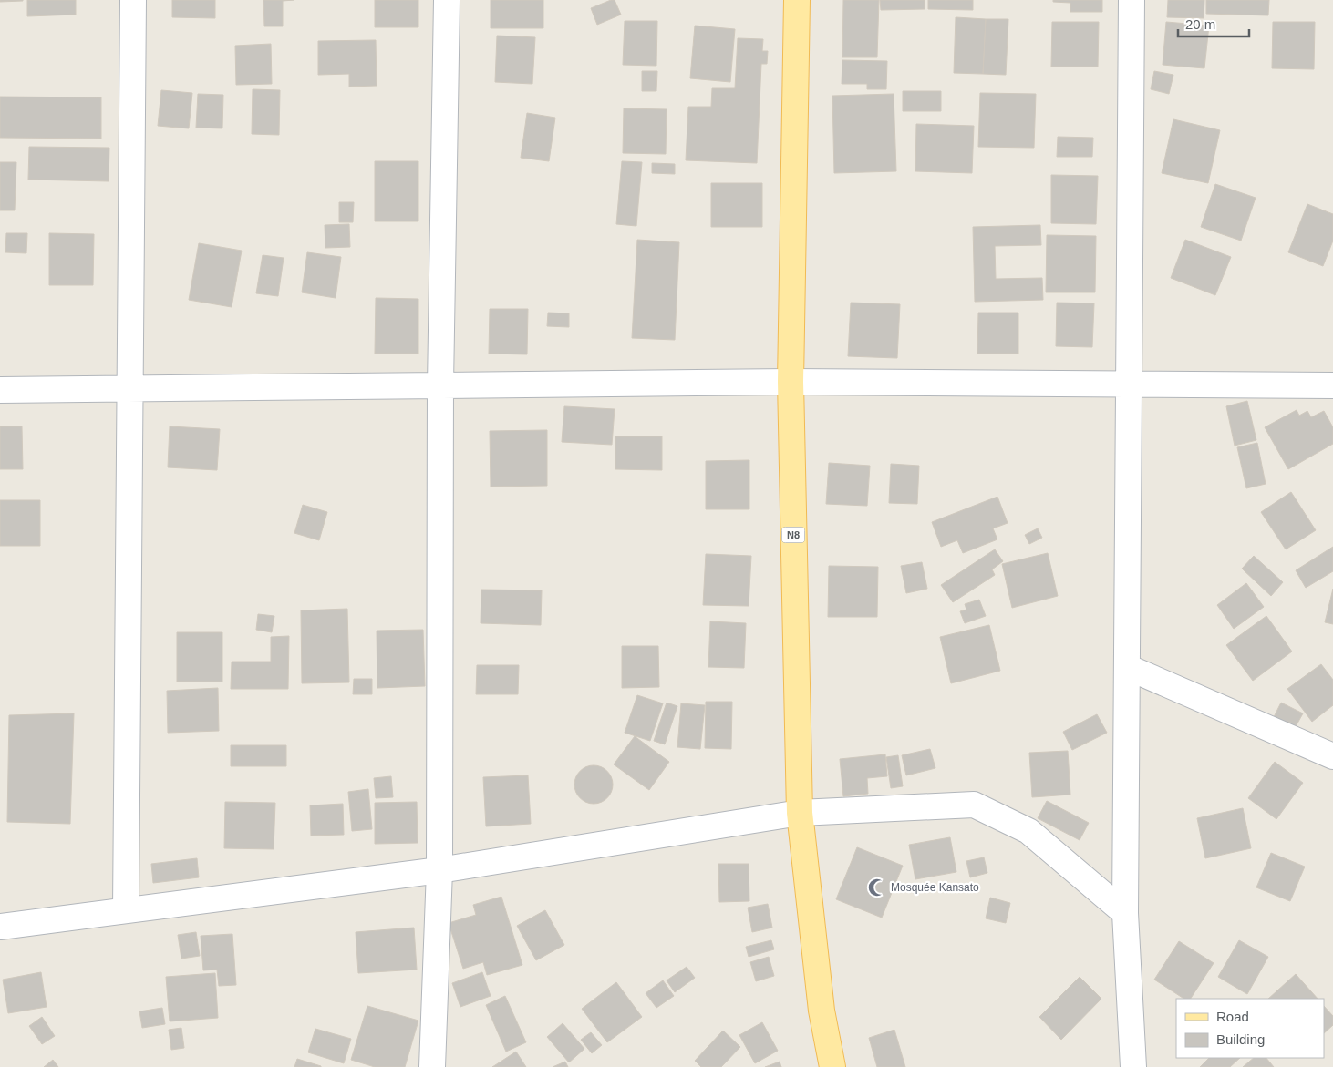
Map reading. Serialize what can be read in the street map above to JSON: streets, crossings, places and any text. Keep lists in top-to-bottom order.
{
  "streets": {
    "main road": ["N8"]
  },
  "places": {
    "mosque": ["Mosquée Kansato"]
  },
  "legend": ["Road", "Building"],
  "scale_bar": "20 m"
}
